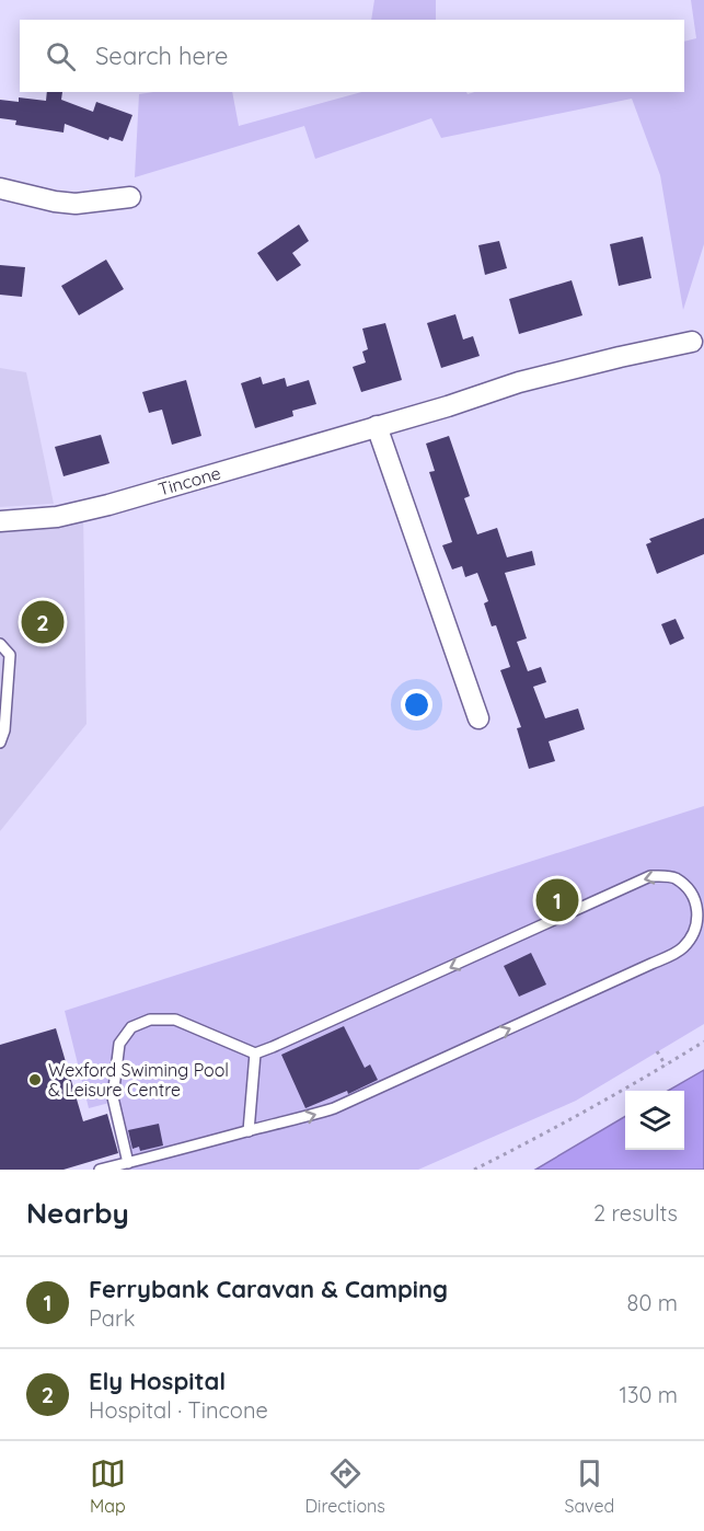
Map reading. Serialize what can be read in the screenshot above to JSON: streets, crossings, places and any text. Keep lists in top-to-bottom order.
{
  "streets": {
    "street": ["Tincone"]
  },
  "places": ["Wexford Swiming Pool & Leisure Centre"],
  "page": {
    "search": "Search here",
    "pins": ["2", "1"],
    "heading": ["Nearby", "2 results"],
    "list": [
      {
        "mark": "1",
        "name": "Ferrybank Caravan & Camping",
        "note": "Park",
        "value": "80 m"
      },
      {
        "mark": "2",
        "name": "Ely Hospital",
        "note": "Hospital · Tincone",
        "value": "130 m"
      }
    ],
    "nav": ["Map", "Directions", "Saved"]
  }
}
